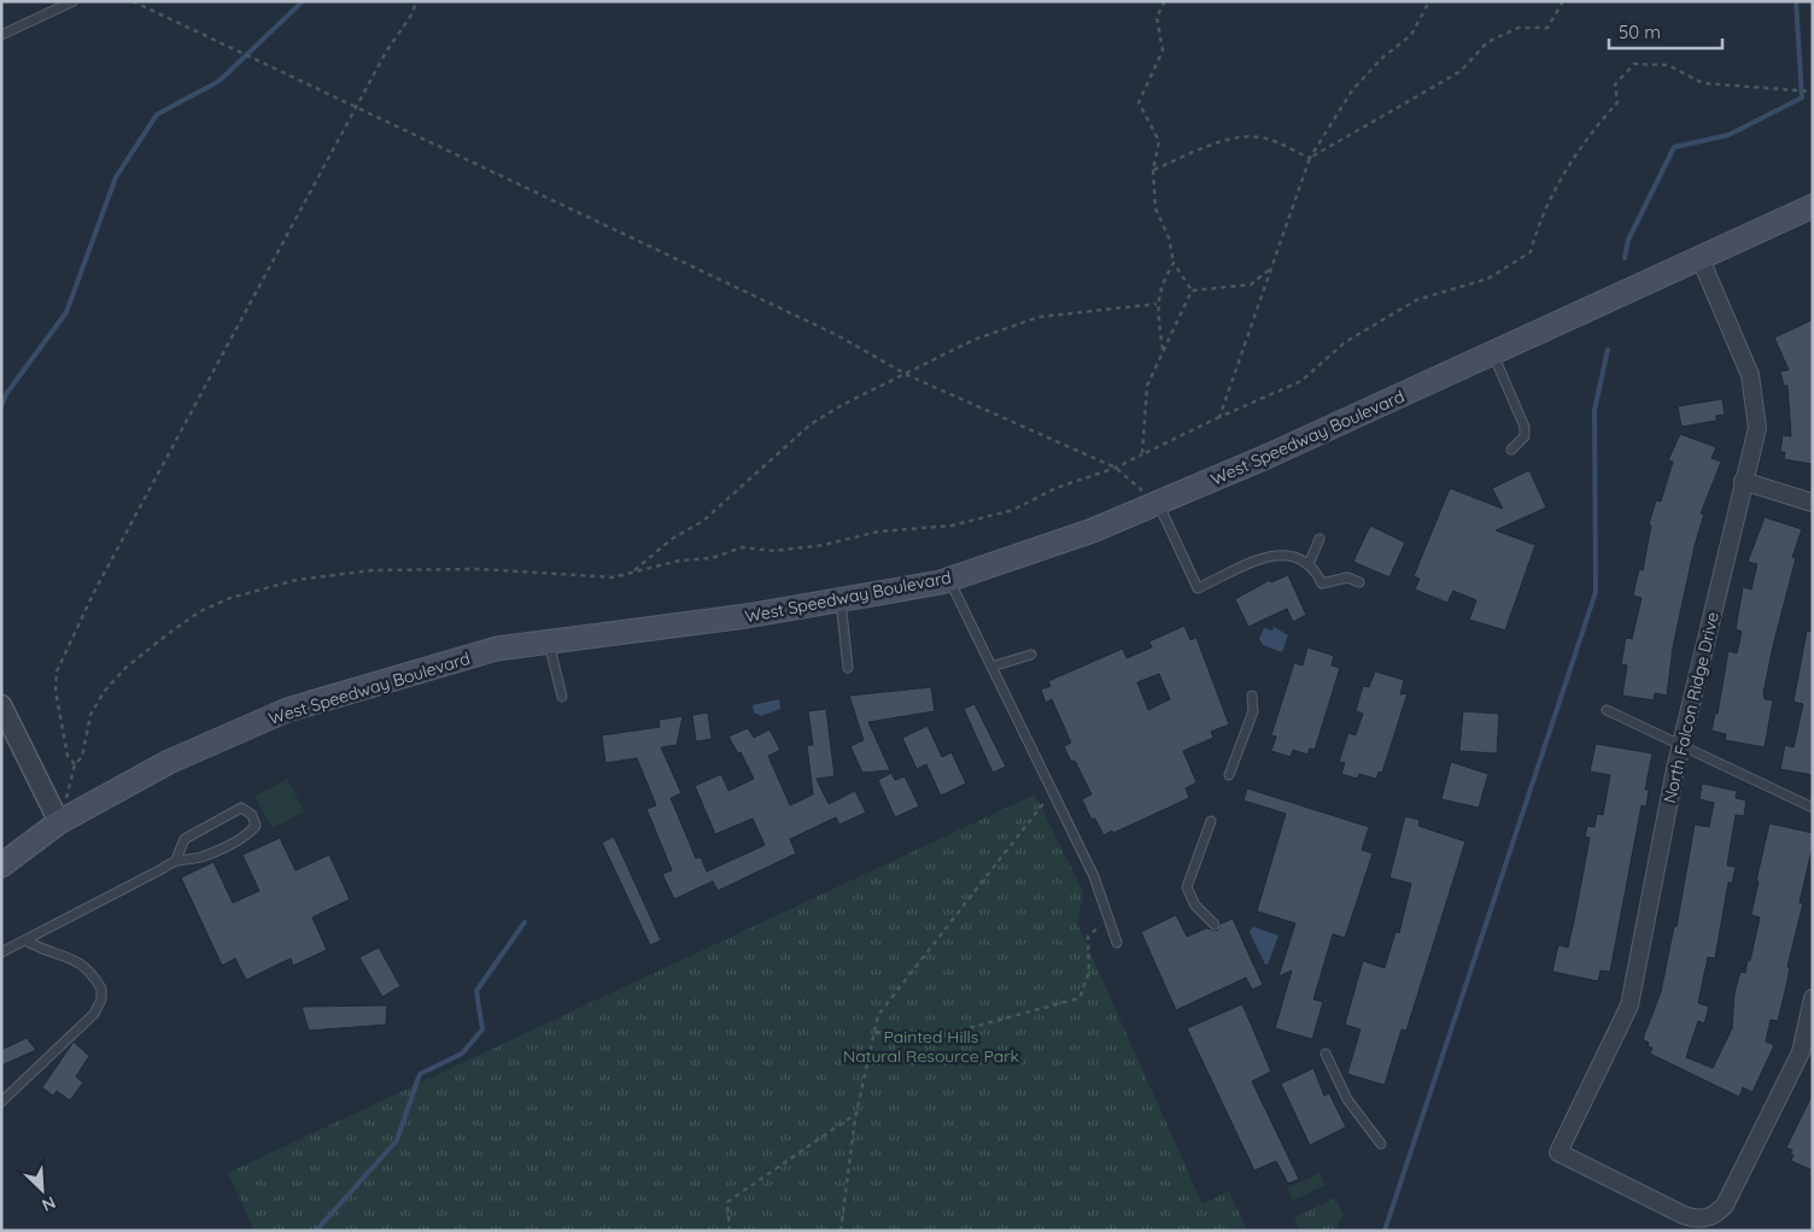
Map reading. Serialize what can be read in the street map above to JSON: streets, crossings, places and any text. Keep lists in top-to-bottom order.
{
  "streets": {
    "main road": ["West Speedway Boulevard"],
    "street": ["North Falcon Ridge Drive"]
  },
  "crossings": [
    ["West Speedway Boulevard", "North Falcon Ridge Drive"]
  ],
  "parks": ["Painted Hills Natural Resource Park"],
  "scale_bar": "50 m",
  "north": "bottom right"
}
